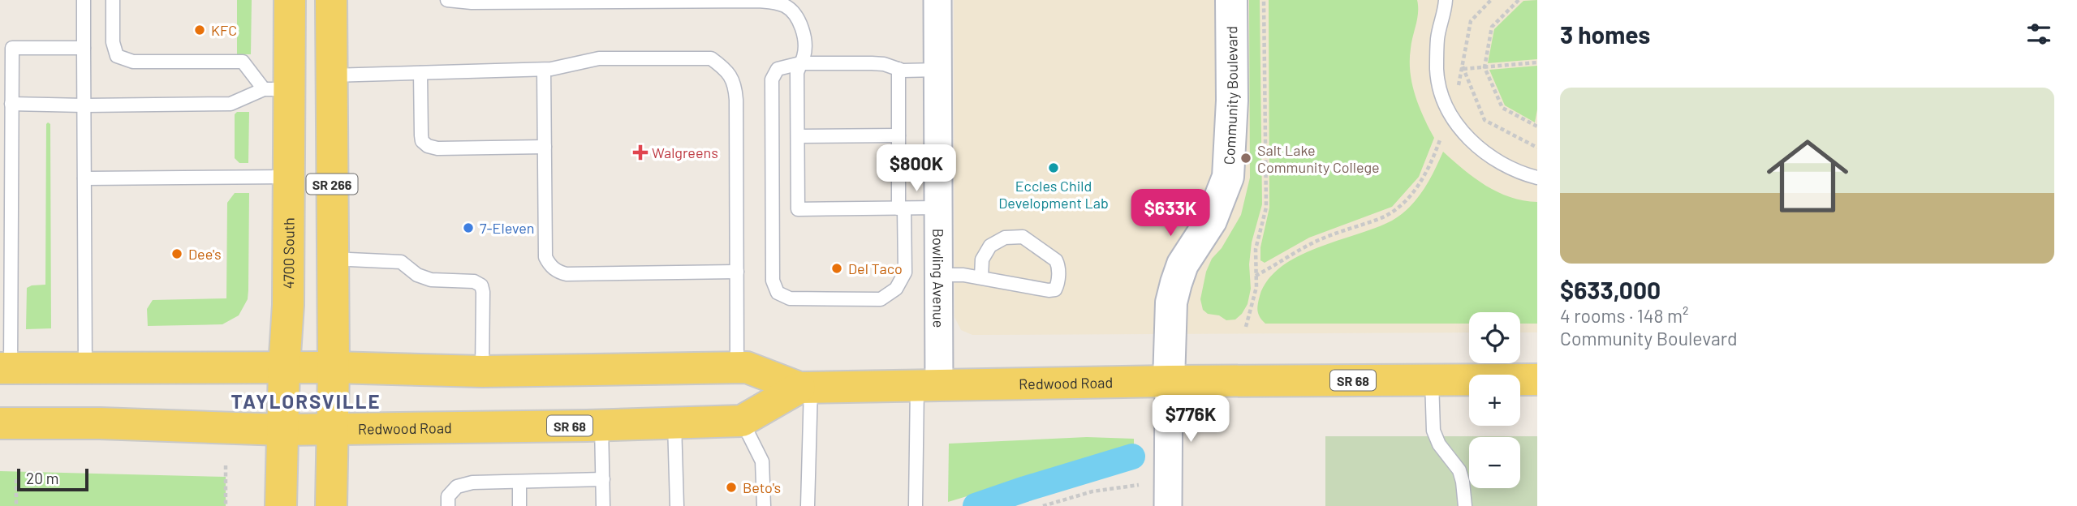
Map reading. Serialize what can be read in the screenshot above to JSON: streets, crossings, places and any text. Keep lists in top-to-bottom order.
{
  "streets": {
    "main road": [
      "SR 266",
      "4700 South",
      "SR 68",
      "Redwood Road"
    ],
    "street": ["Community Boulevard", "Bowling Avenue"]
  },
  "crossings": [
    ["Community Boulevard", "Redwood Road"],
    ["SR 266", "Redwood Road"],
    ["4700 South", "Redwood Road"],
    ["Bowling Avenue", "Redwood Road"]
  ],
  "districts": ["TAYLORSVILLE"],
  "places": {
    "other": [
      "KFC",
      "Salt Lake Community College",
      "Eccles Child Development Lab",
      "7-Eleven",
      "Dee's",
      "Del Taco",
      "Beto's"
    ],
    "health": ["Walgreens"]
  },
  "scale_bar": "20 m",
  "page": {
    "heading": "3 homes",
    "list": [
      {
        "name": "$633,000",
        "note": "4 rooms · 148 m² · Community Boulevard"
      }
    ],
    "price": ["$800K", "$633K", "$776K"],
    "map_buttons": ["+", "−"],
    "scale": "20 m"
  }
}
